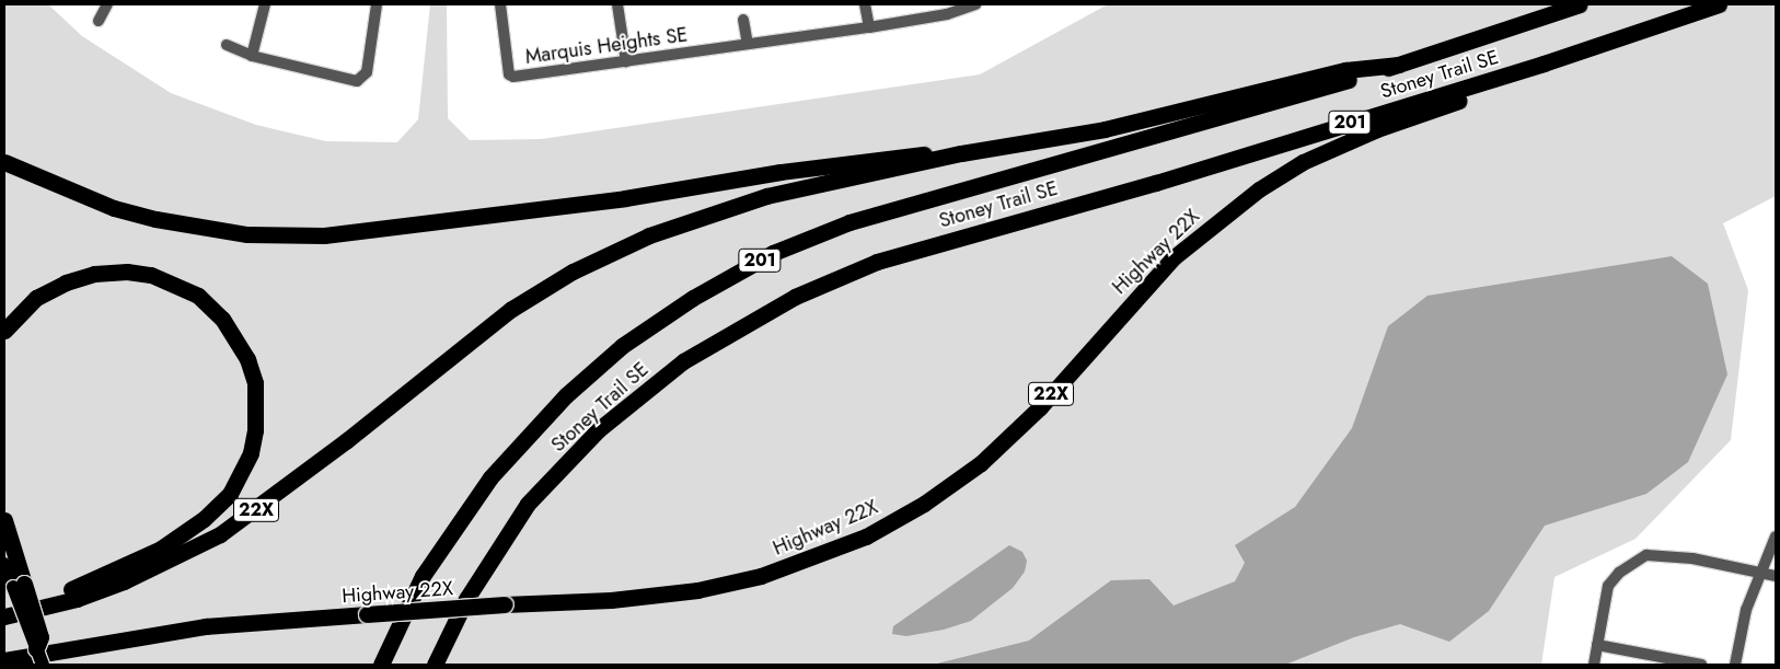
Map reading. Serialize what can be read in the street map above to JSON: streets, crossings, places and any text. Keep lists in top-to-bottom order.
{
  "streets": {
    "highway": [
      "Stoney Trail SE",
      "201",
      "Highway 22X",
      "22X"
    ],
    "street": ["Marquis Heights SE"]
  },
  "crossings": [
    ["Stoney Trail SE", "Highway 22X"],
    ["Stoney Trail SE", "22X"]
  ]
}
